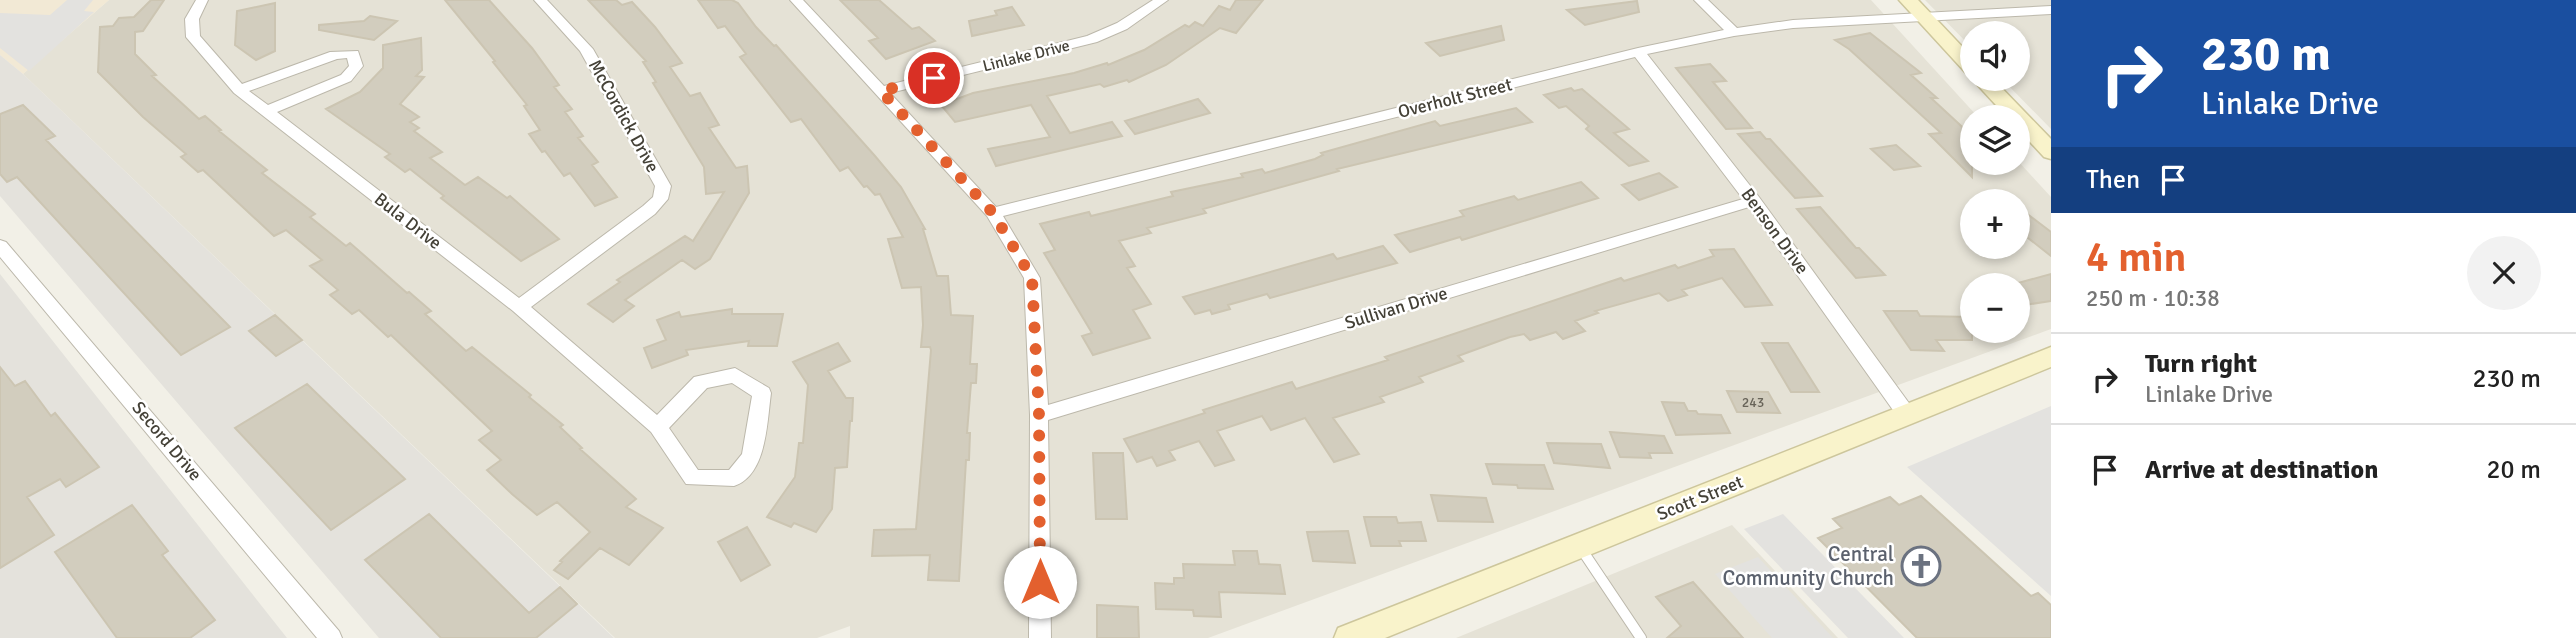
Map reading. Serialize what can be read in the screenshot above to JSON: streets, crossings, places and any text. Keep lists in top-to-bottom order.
{
  "streets": {
    "main road": ["Scott Street"],
    "street": [
      "Linlake Drive",
      "Overholt Street",
      "McCordick Drive",
      "Bula Drive",
      "Benson Drive",
      "Sullivan Drive",
      "Secord Drive"
    ]
  },
  "crossings": [
    ["Overholt Street", "Benson Drive"],
    ["McCordick Drive", "Bula Drive"],
    ["Benson Drive", "Sullivan Drive"],
    ["Benson Drive", "Scott Street"]
  ],
  "places": {
    "church": ["Central Community Church"]
  },
  "house_numbers": ["243"],
  "page": {
    "turn": ["230 m", "Linlake Drive"],
    "map_buttons": ["+", "−"],
    "then": "Then",
    "heading": ["4 min", "250 m · 10:38"],
    "list": [
      {
        "name": "Turn right",
        "note": "Linlake Drive",
        "value": "230 m"
      },
      {
        "name": "Arrive at destination",
        "value": "20 m"
      }
    ]
  }
}
